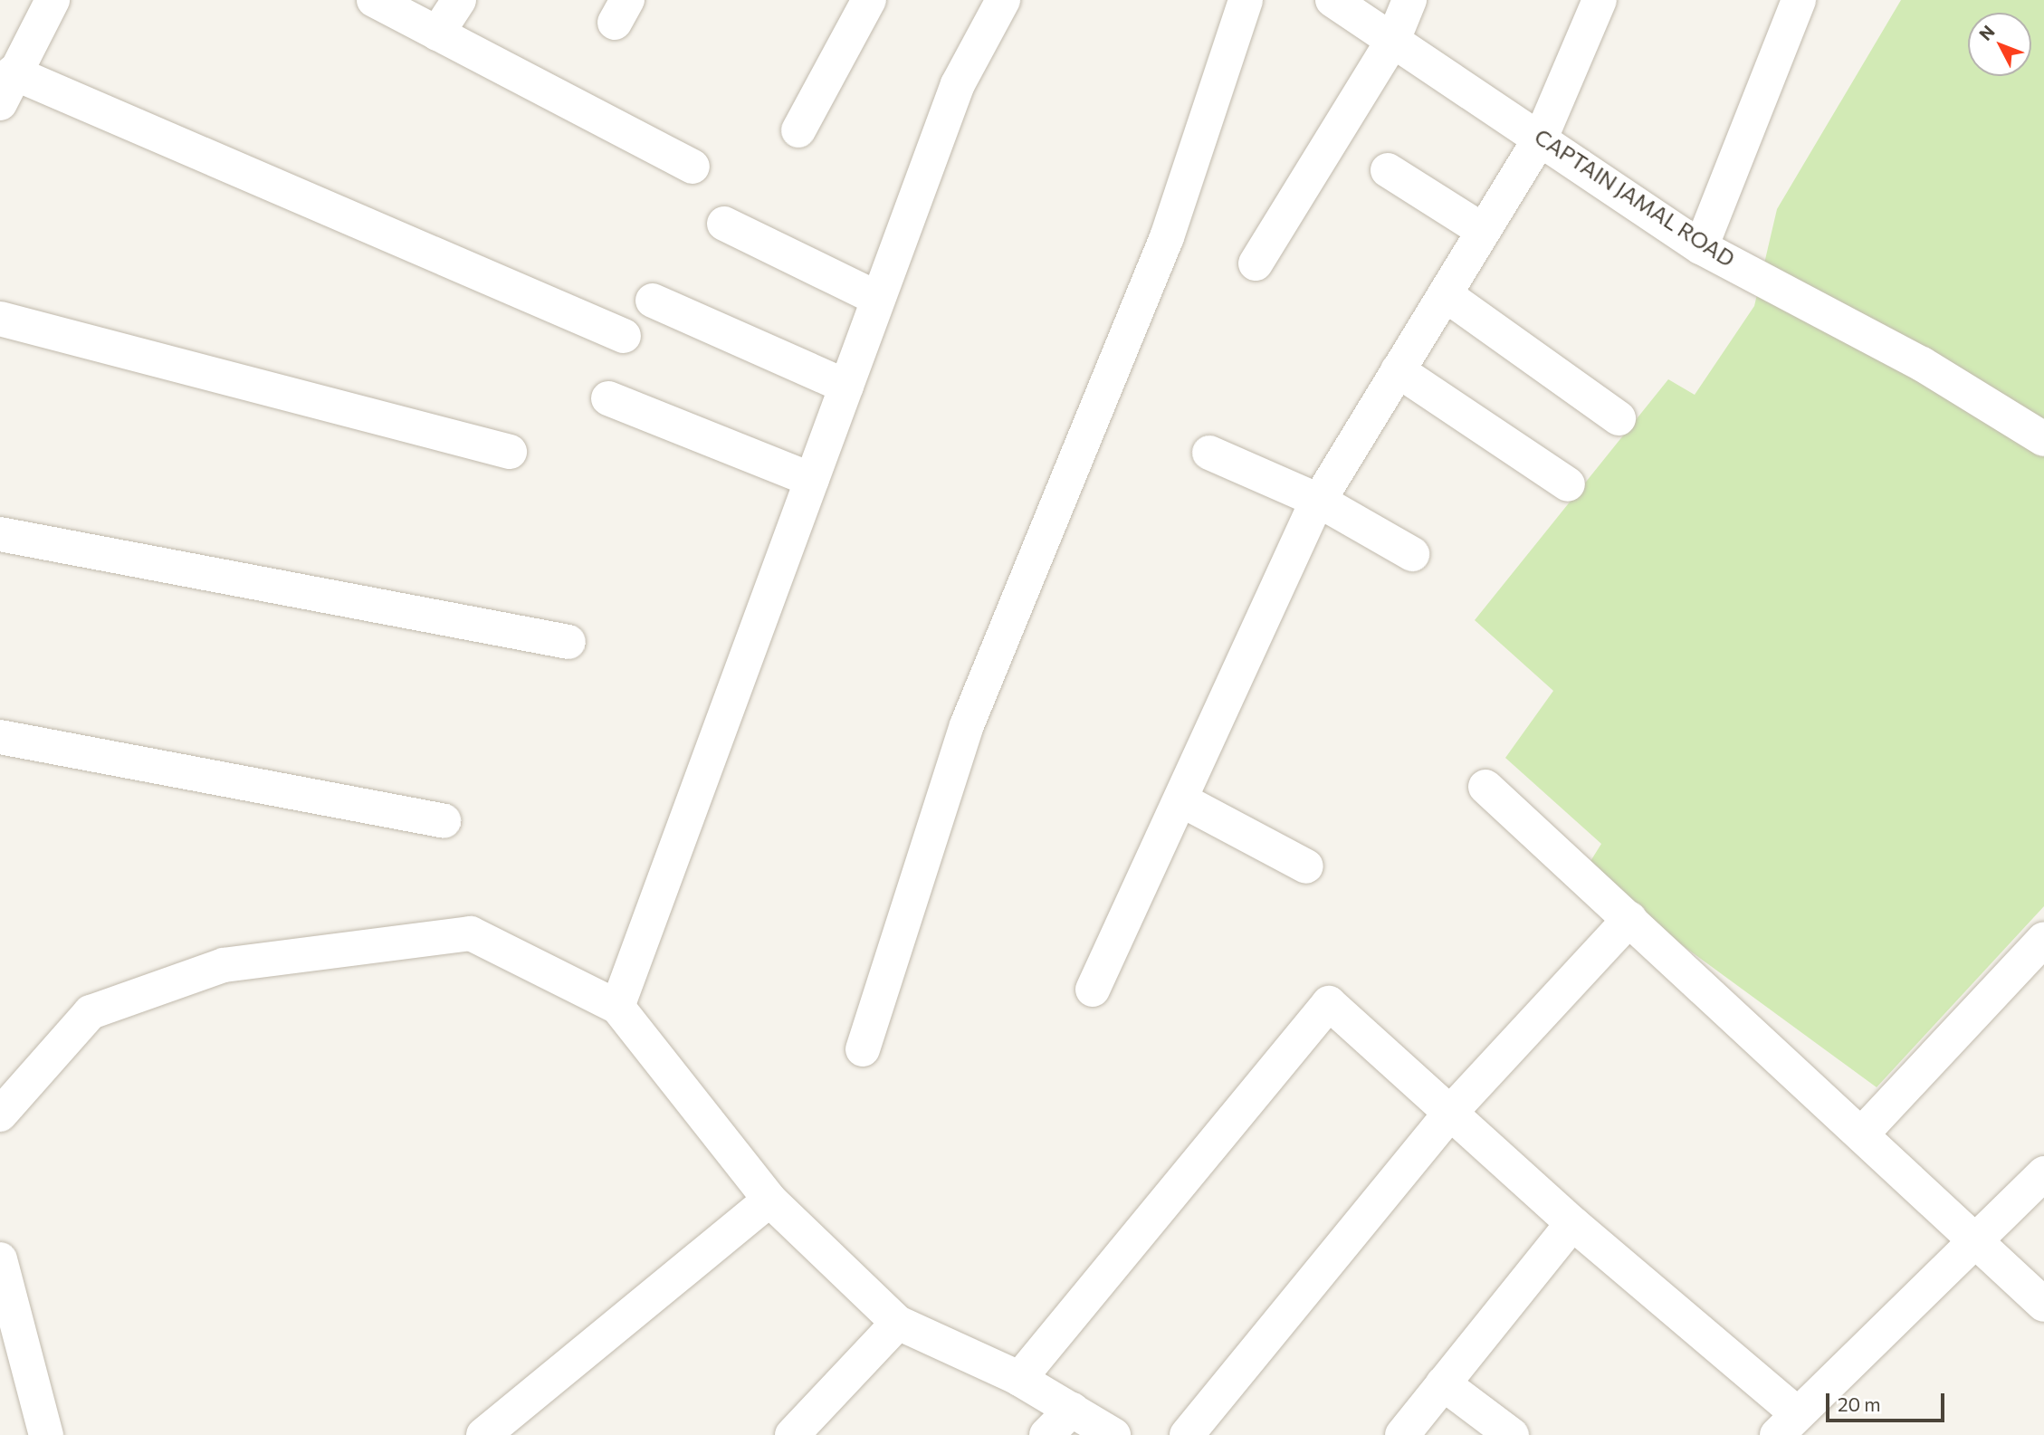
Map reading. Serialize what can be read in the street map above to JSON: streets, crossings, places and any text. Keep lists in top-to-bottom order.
{
  "streets": {
    "street": ["CAPTAIN JAMAL ROAD"]
  },
  "scale_bar": "20 m",
  "north": "top left"
}
